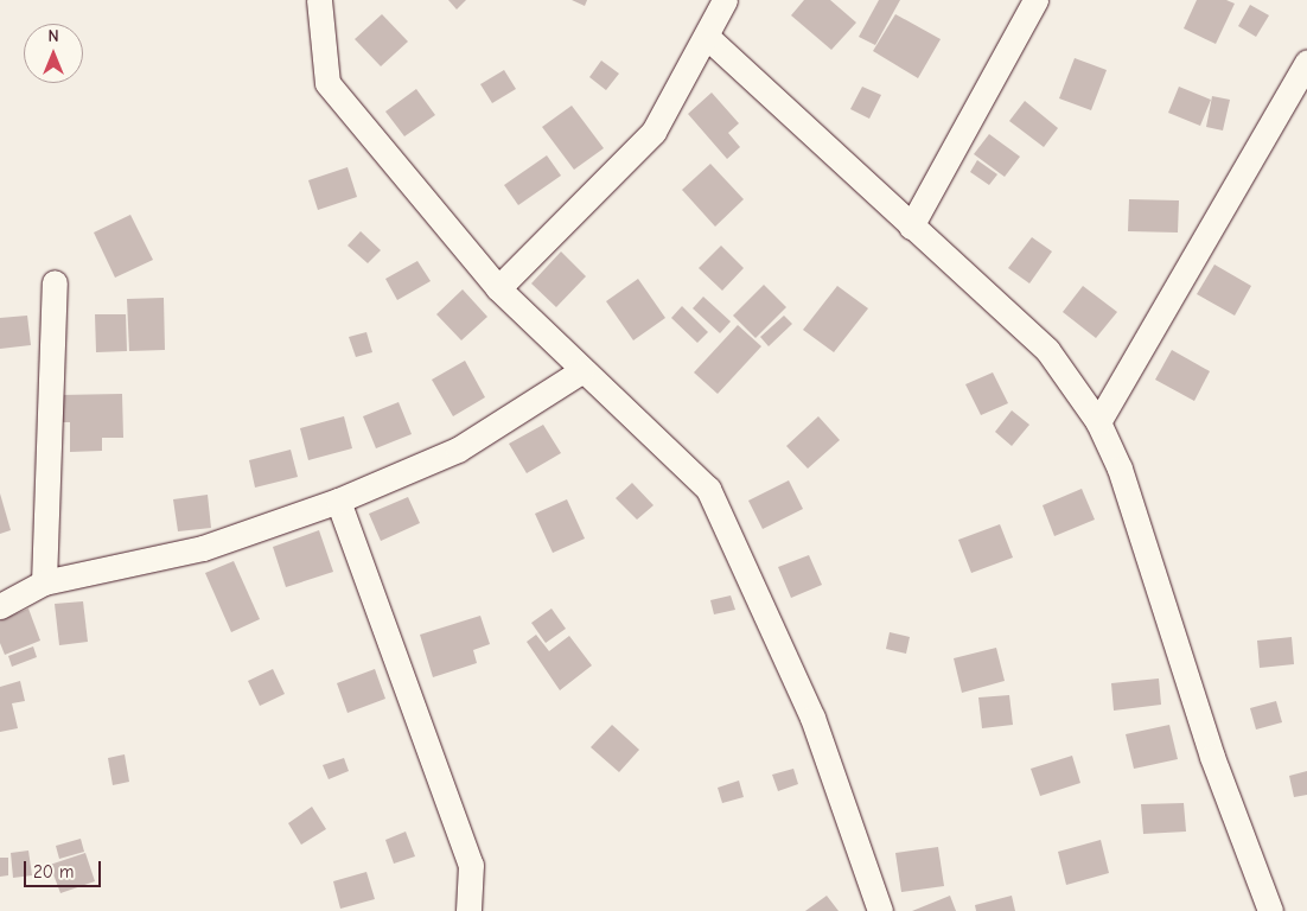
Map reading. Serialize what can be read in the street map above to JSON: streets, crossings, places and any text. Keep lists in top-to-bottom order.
{
  "scale_bar": "20 m",
  "north": "top"
}
